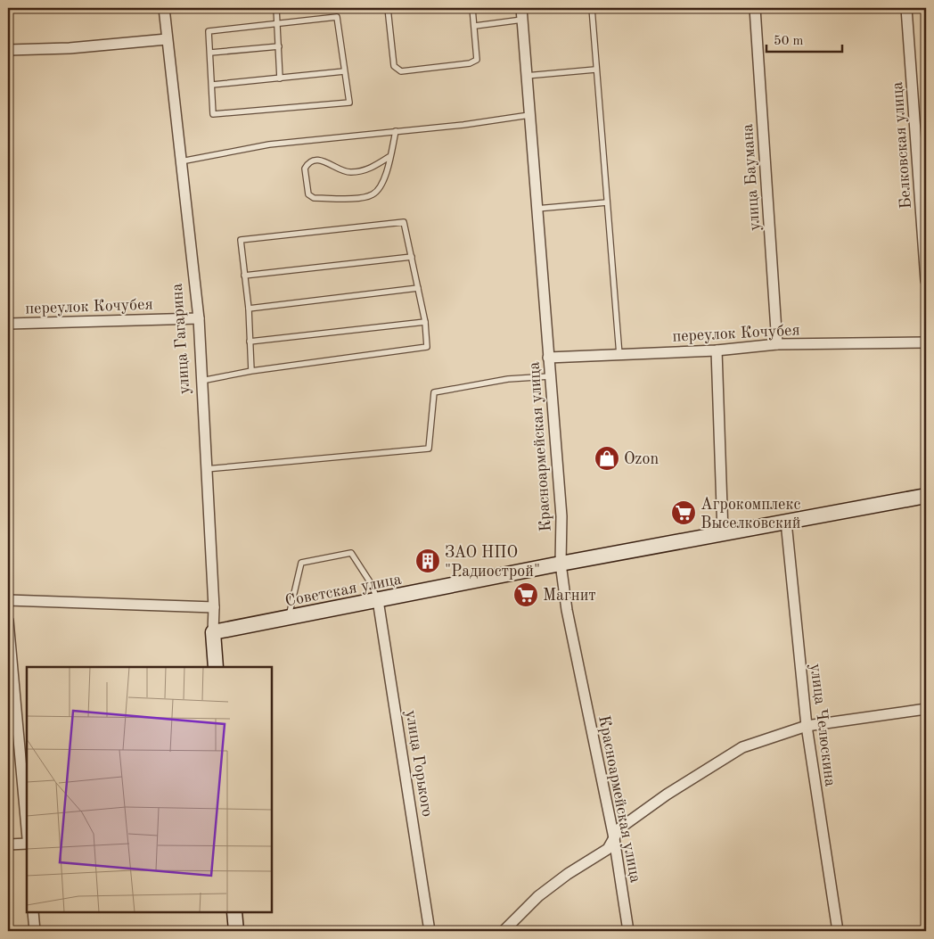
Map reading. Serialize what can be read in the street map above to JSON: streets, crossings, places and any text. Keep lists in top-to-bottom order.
{
  "streets": {
    "street": [
      "Белковская улица",
      "улица Баумана",
      "переулок Кочубея",
      "улица Гагарина",
      "Красноармейская улица",
      "Советская улица",
      "улица Челюскина",
      "улица Горького"
    ]
  },
  "crossings": [
    ["улица Баумана", "переулок Кочубея"],
    ["переулок Кочубея", "улица Гагарина"],
    ["переулок Кочубея", "Красноармейская улица"],
    ["улица Гагарина", "Советская улица"],
    ["Красноармейская улица", "Советская улица"],
    ["Советская улица", "улица Челюскина"],
    ["Советская улица", "улица Горького"]
  ],
  "places": {
    "shop": ["Ozon"],
    "supermarket": ["Агрокомплекс Выселковский", "Магнит"],
    "building": ["ЗАО НПО \"Радиострой\""]
  },
  "scale_bar": "50 m"
}
